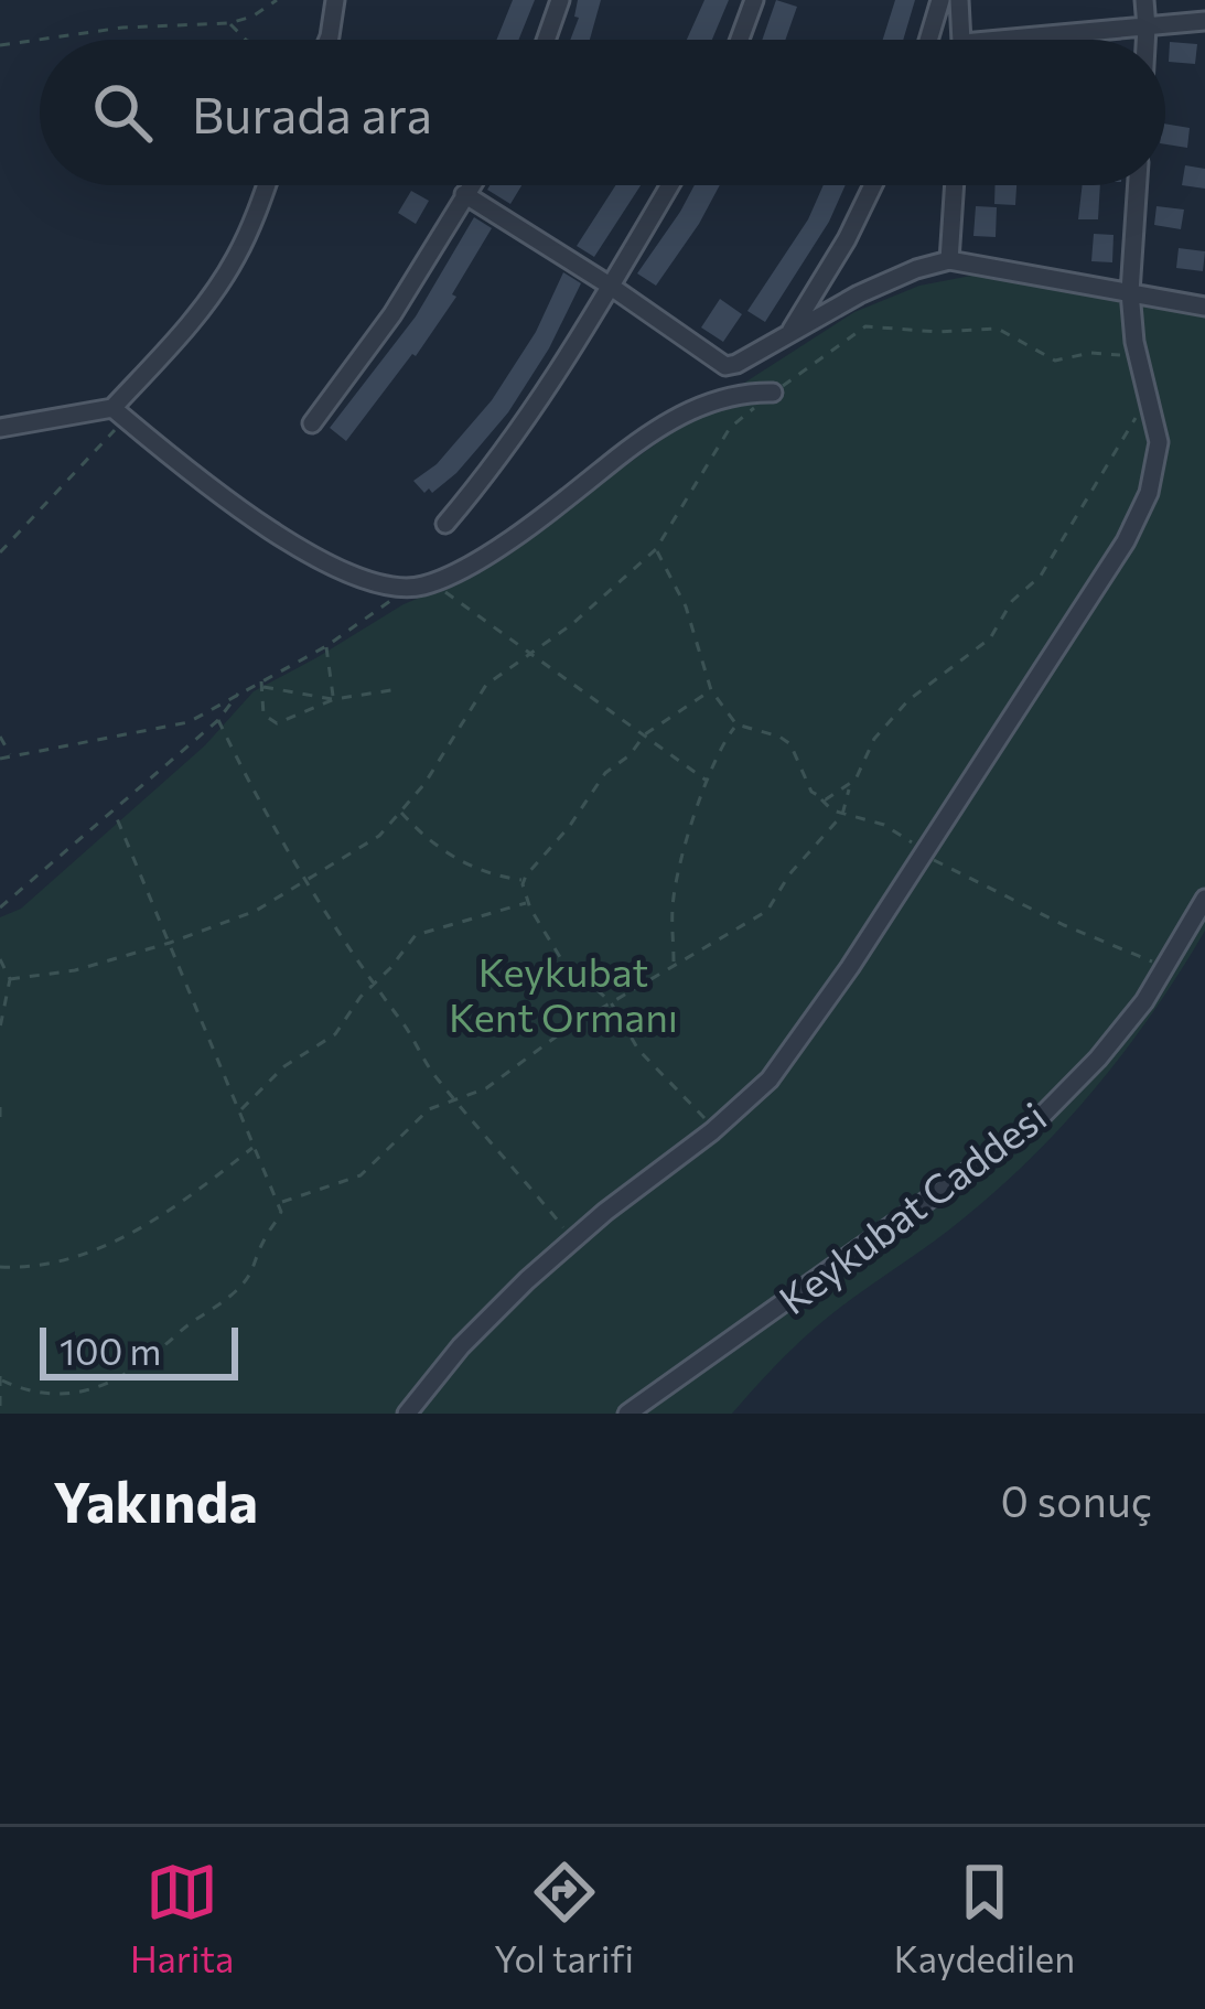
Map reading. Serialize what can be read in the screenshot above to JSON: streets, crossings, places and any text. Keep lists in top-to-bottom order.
{
  "streets": {
    "street": ["Keykubat Caddesi"]
  },
  "parks": ["Keykubat Kent Ormanı"],
  "scale_bar": "100 m",
  "page": {
    "search": "Burada ara",
    "scale": "100 m",
    "heading": ["Yakında", "0 sonuç"],
    "nav": ["Harita", "Yol tarifi", "Kaydedilen"]
  }
}
